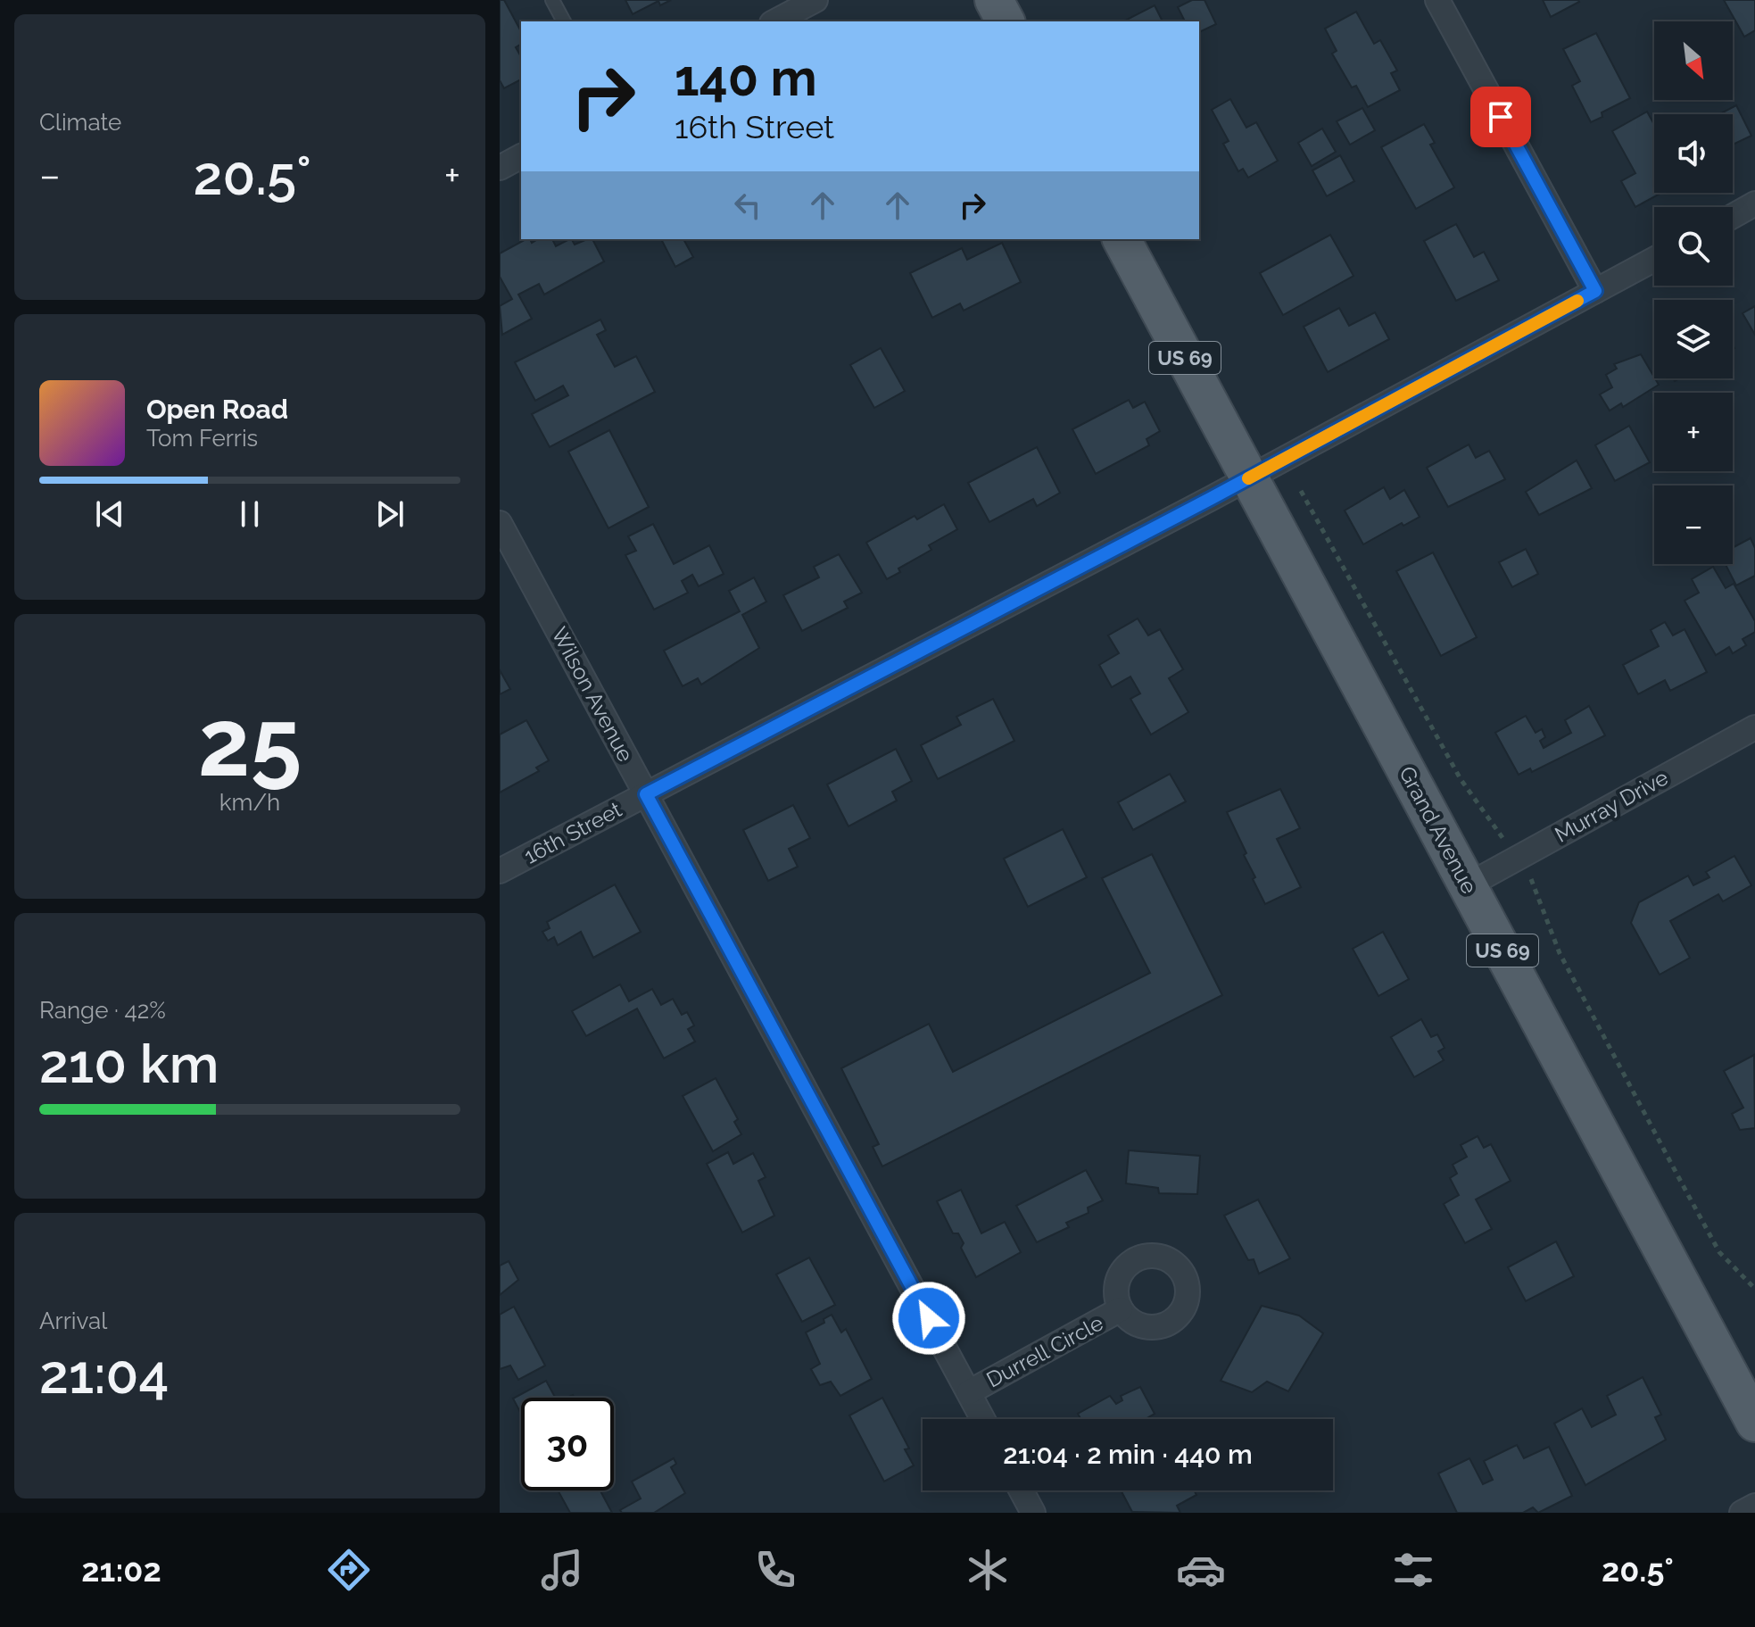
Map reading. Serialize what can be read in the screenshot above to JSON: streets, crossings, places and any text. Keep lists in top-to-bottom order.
{
  "streets": {
    "main road": ["US 69", "Grand Avenue"],
    "street": [
      "Wilson Avenue",
      "Murray Drive",
      "16th Street",
      "Durrell Circle"
    ]
  },
  "crossings": [
    ["Wilson Avenue", "16th Street"],
    ["Wilson Avenue", "Durrell Circle"],
    ["Murray Drive", "Grand Avenue"],
    ["Grand Avenue", "16th Street"]
  ],
  "north": "bottom right",
  "page": {
    "tile": [
      "Climate",
      ["25", "km/h"],
      ["Range · 42%", "210 km"],
      ["Arrival", "21:04"]
    ],
    "map_buttons": ["+", "−"],
    "turn": ["140 m", "16th Street"],
    "heat": ["−", "20.5°", "+"],
    "song": ["Open Road", "Tom Ferris"],
    "limit": "30",
    "trip": "21:04 · 2 min · 440 m",
    "tabs": ["21:02", "20.5°"]
  }
}
